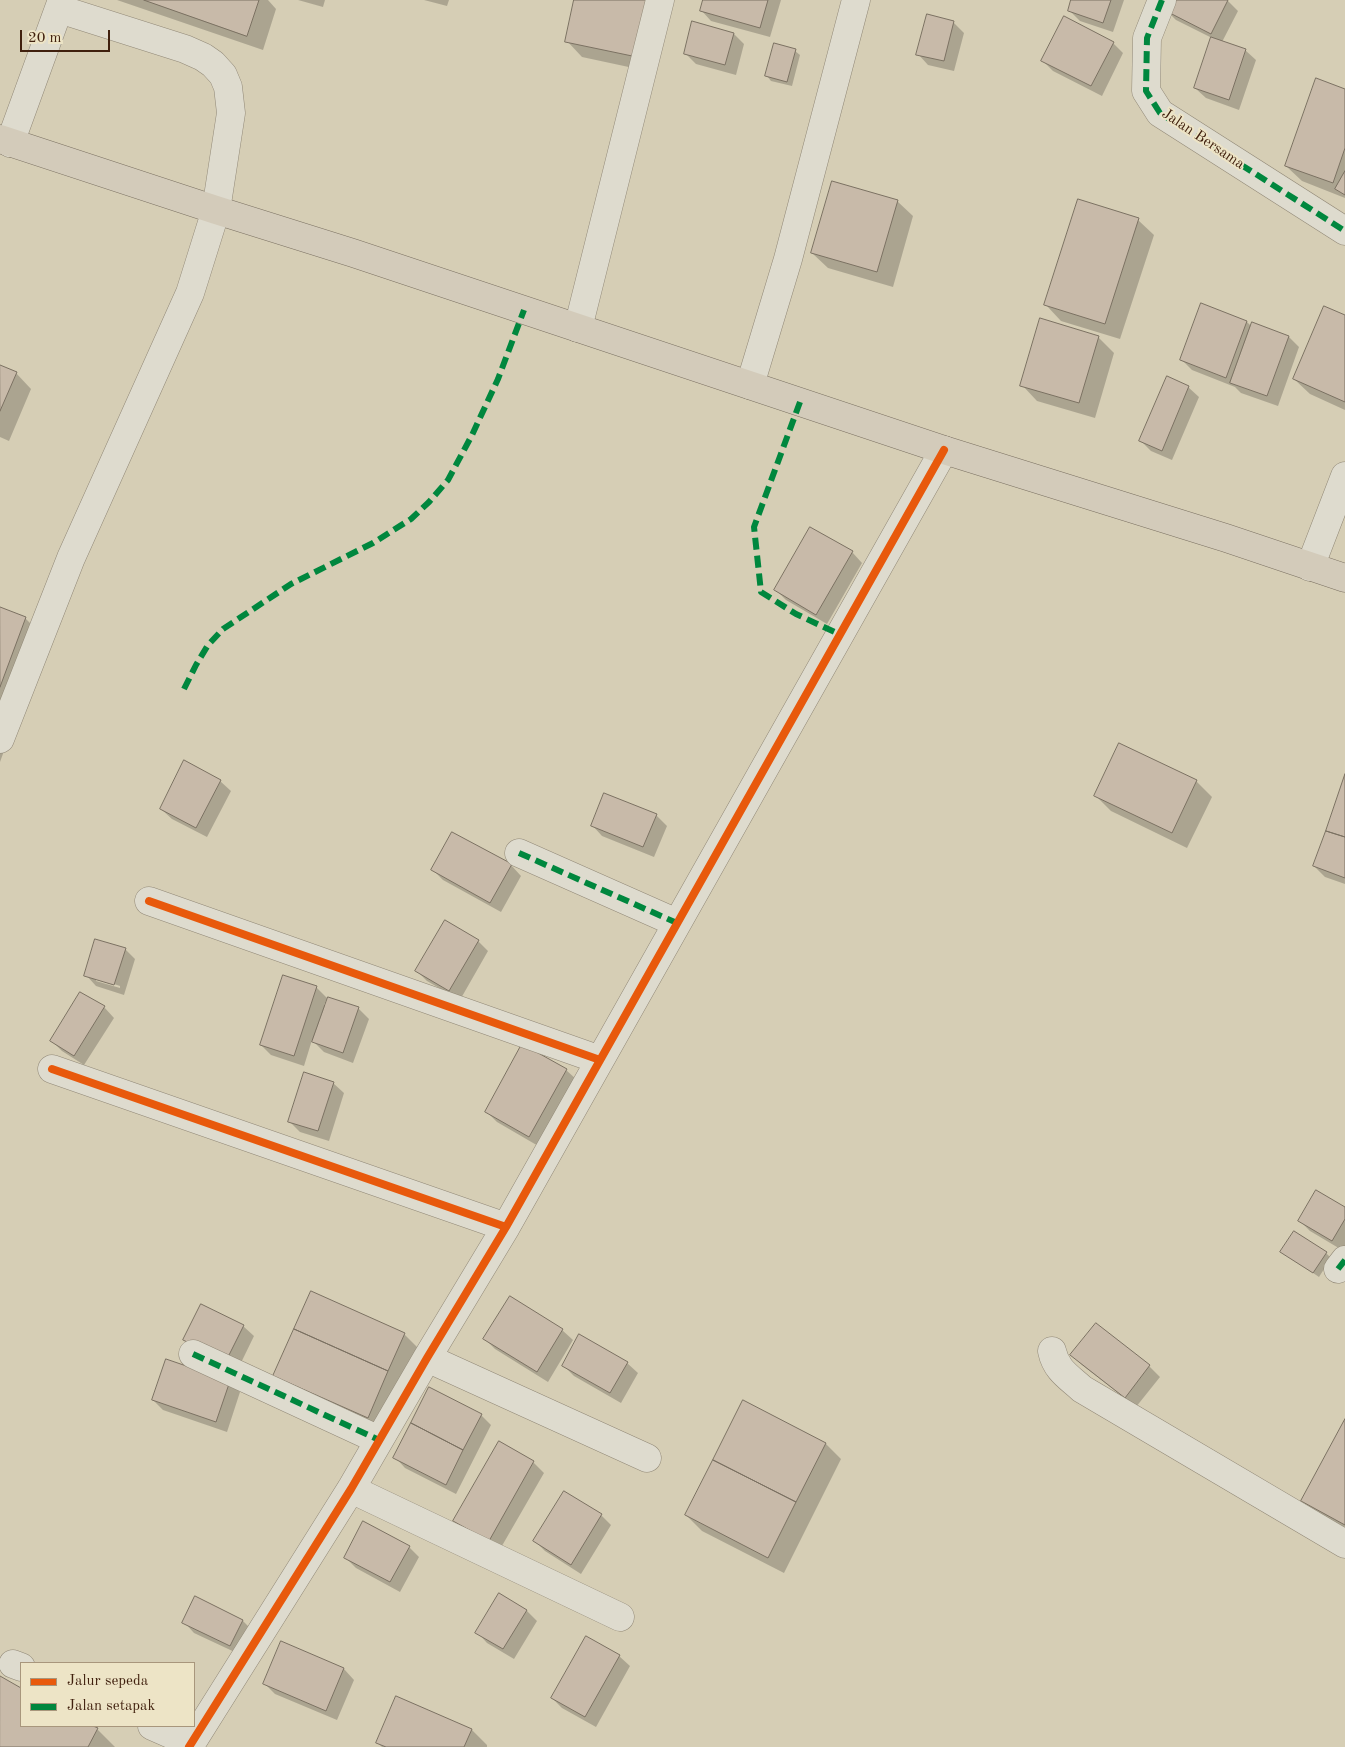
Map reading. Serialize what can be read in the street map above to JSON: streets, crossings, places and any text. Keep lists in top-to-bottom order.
{
  "streets": {
    "street": ["Jalan Bersama"]
  },
  "legend": ["Jalur sepeda", "Jalan setapak"],
  "scale_bar": "20 m"
}
